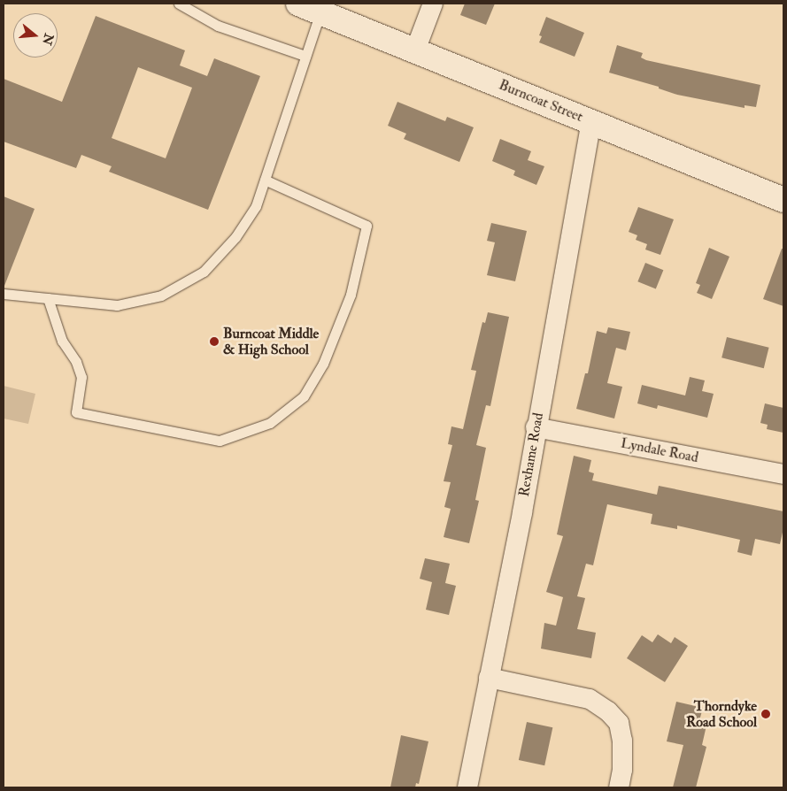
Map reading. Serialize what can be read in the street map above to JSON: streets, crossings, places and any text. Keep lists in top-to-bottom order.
{
  "streets": {
    "main road": ["Burncoat Street"],
    "street": ["Lyndale Road", "Rexhame Road"]
  },
  "crossings": [
    ["Burncoat Street", "Rexhame Road"],
    ["Lyndale Road", "Rexhame Road"]
  ],
  "places": ["Burncoat Middle & High School", "Thorndyke Road School"],
  "north": "right"
}
